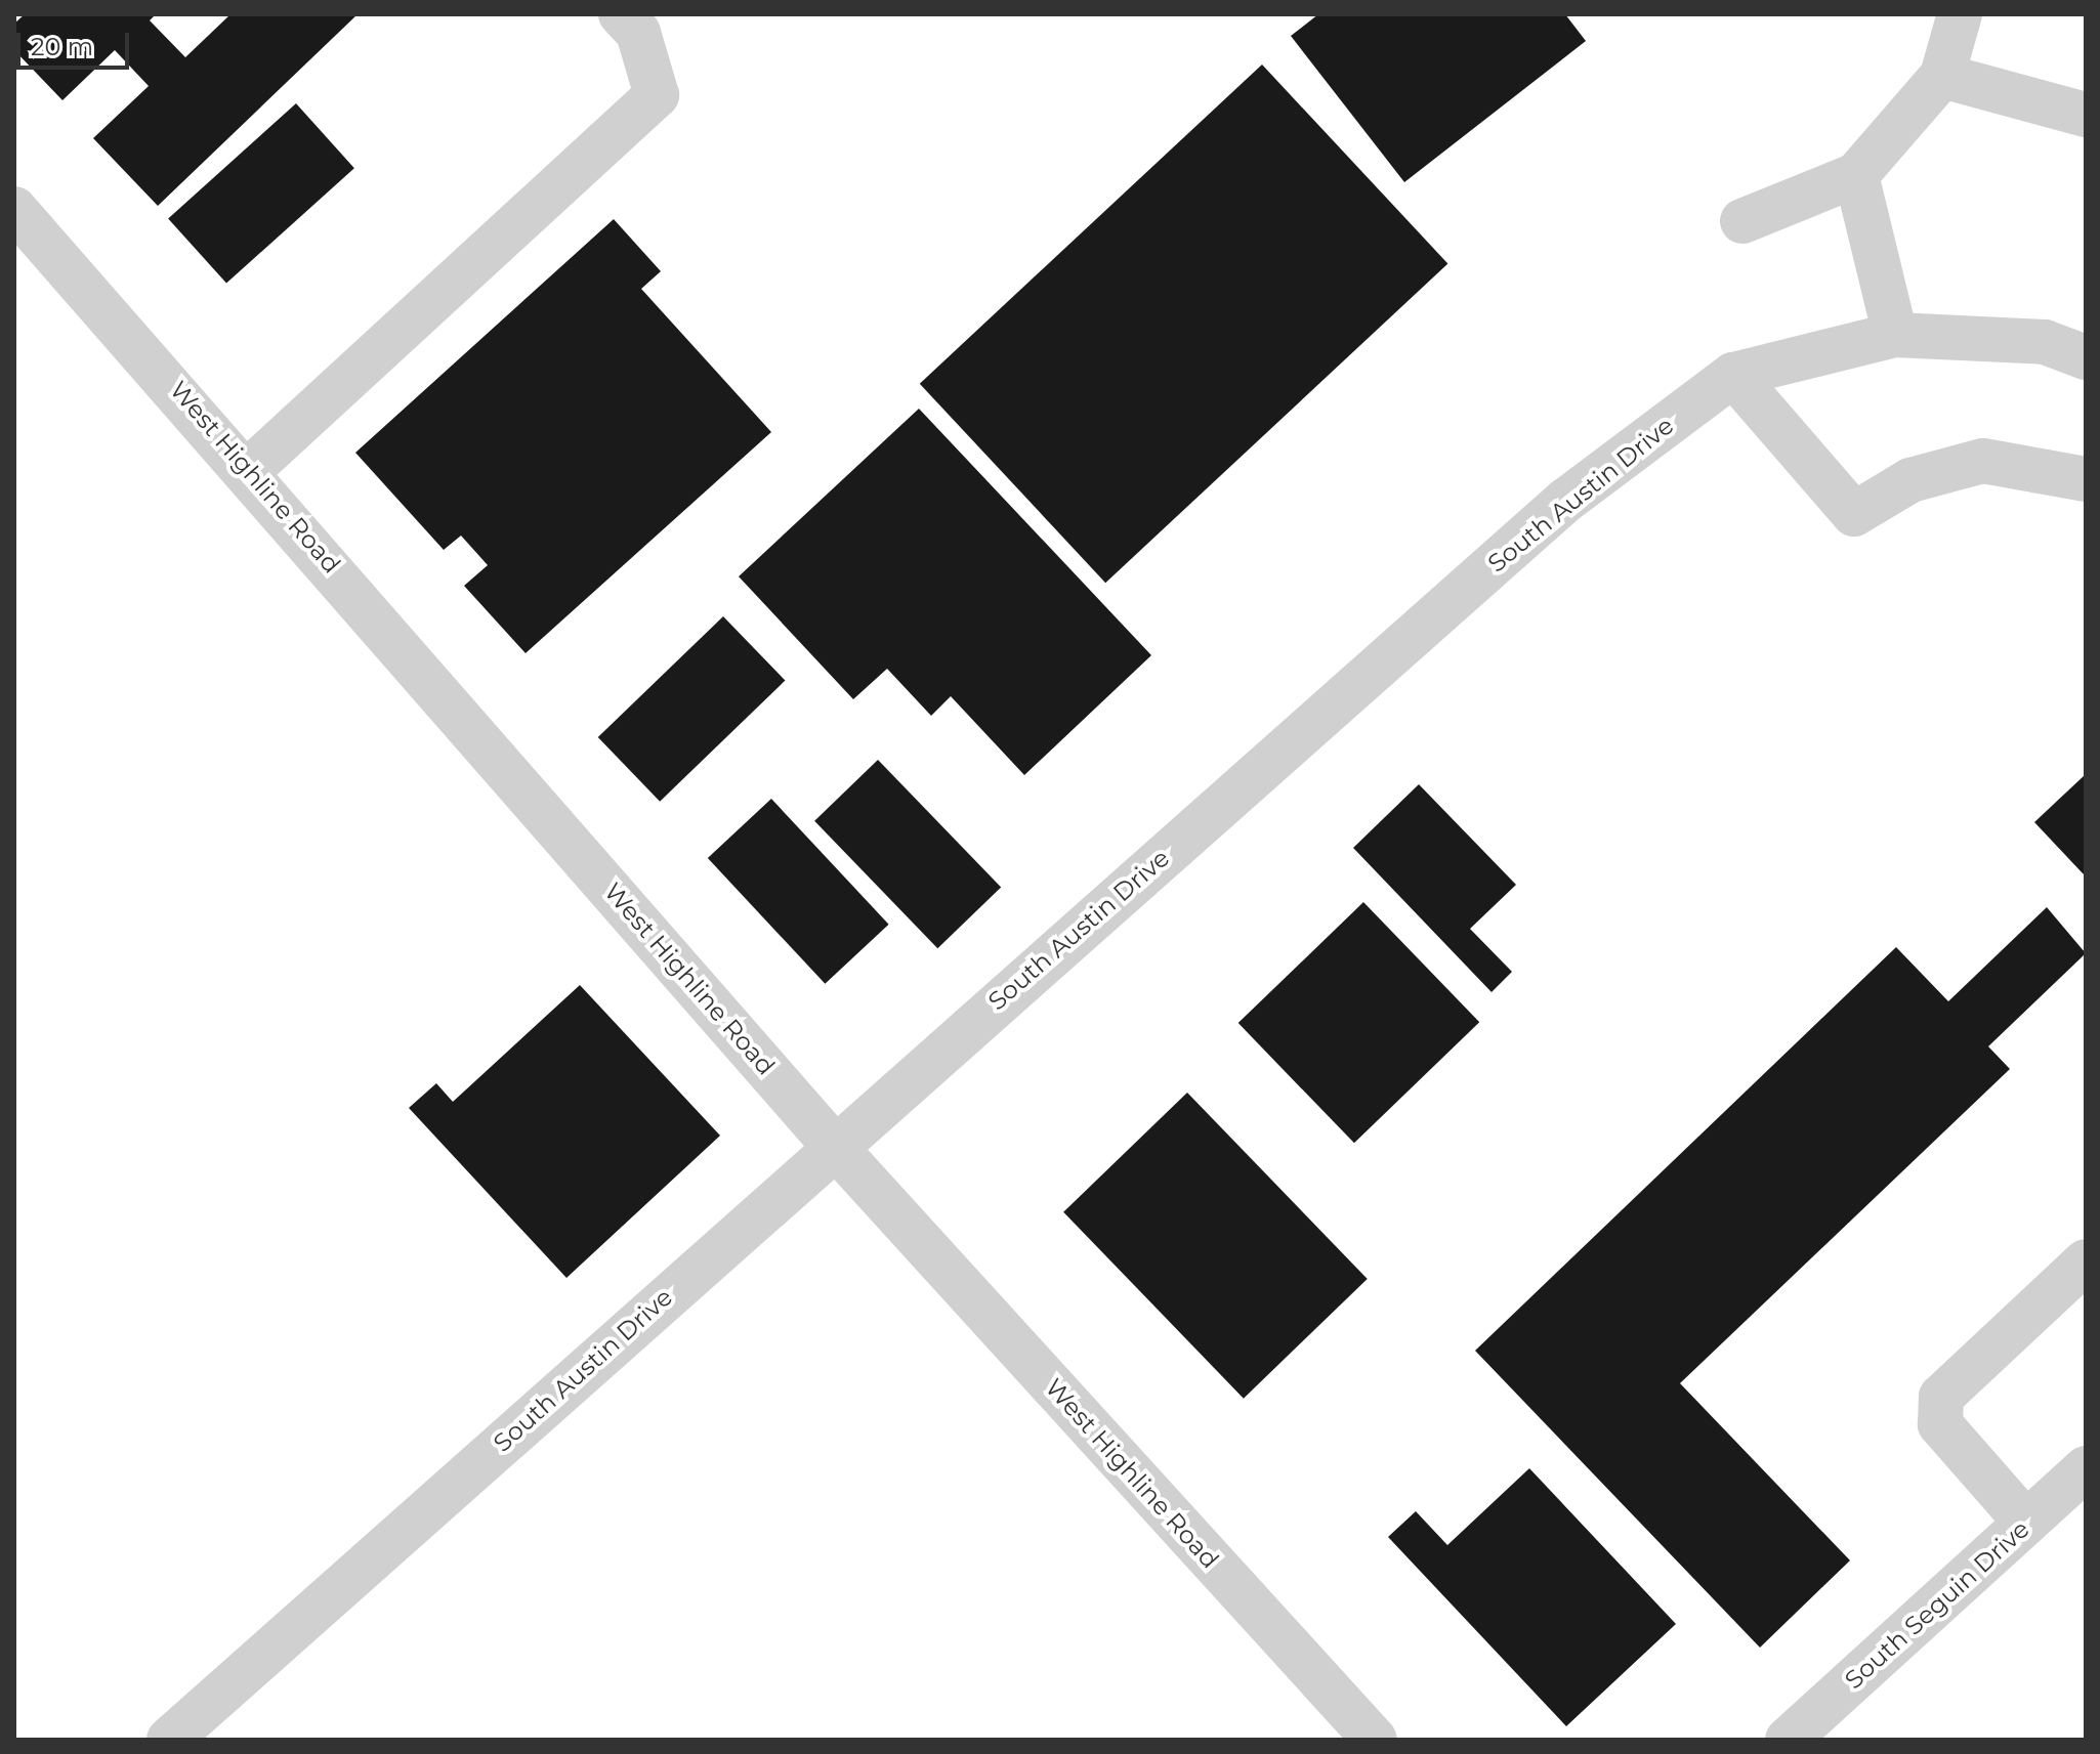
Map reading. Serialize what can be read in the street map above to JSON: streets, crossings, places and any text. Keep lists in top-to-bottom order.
{
  "streets": {
    "street": ["West Highline Road", "South Austin Drive", "South Seguin Drive"]
  },
  "crossings": [
    ["West Highline Road", "South Austin Drive"]
  ],
  "scale_bar": "20 m"
}
